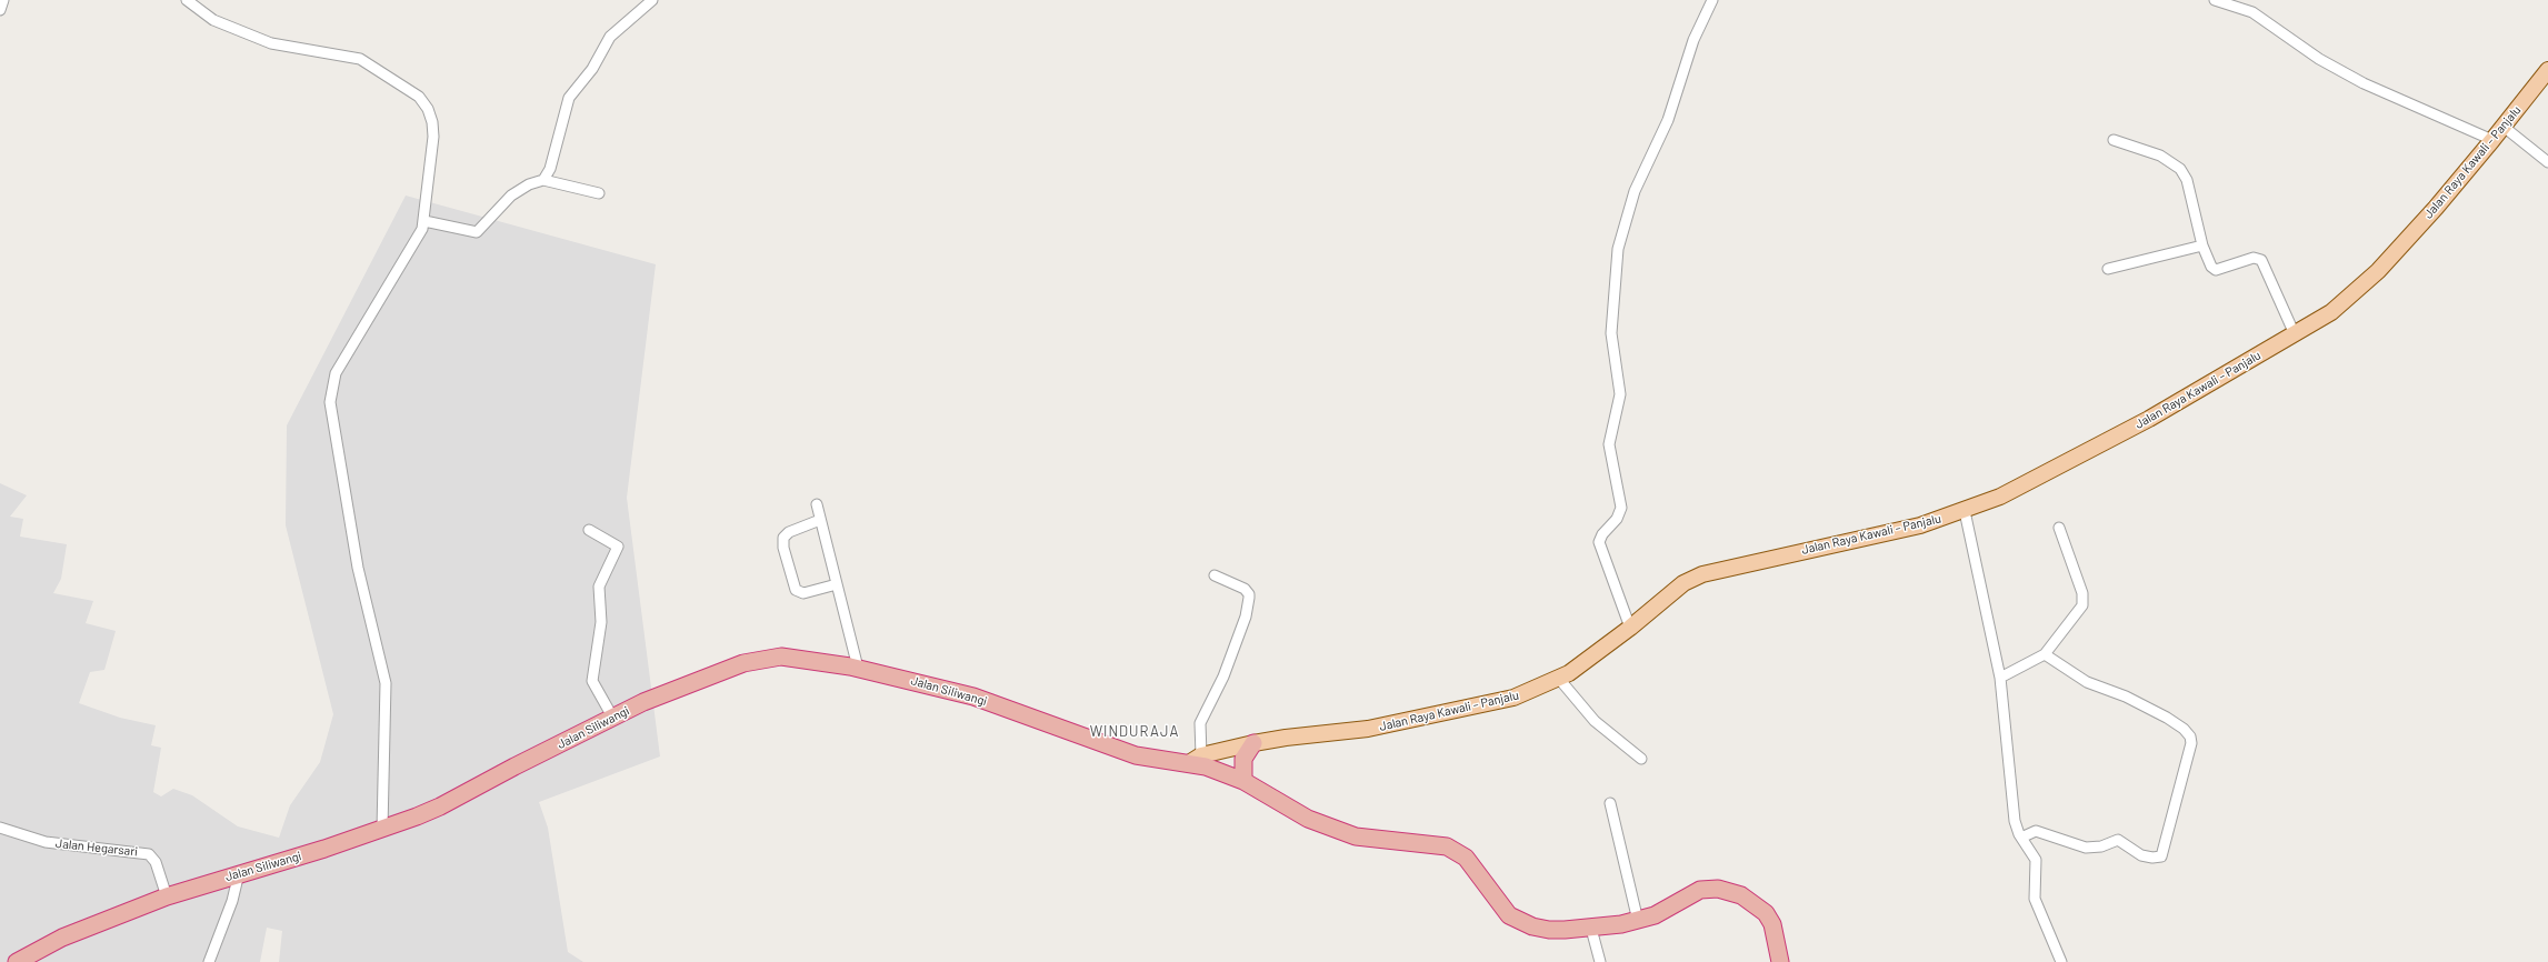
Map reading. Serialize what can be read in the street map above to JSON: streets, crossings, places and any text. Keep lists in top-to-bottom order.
{
  "streets": {
    "highway": ["Jalan Siliwangi"],
    "main road": ["Jalan Raya Kawali – Panjalu"],
    "street": ["Jalan Hegarsari"]
  },
  "crossings": [
    ["Jalan Raya Kawali – Panjalu", "Jalan Siliwangi"],
    ["Jalan Siliwangi", "Jalan Hegarsari"]
  ],
  "districts": ["WINDURAJA"]
}
